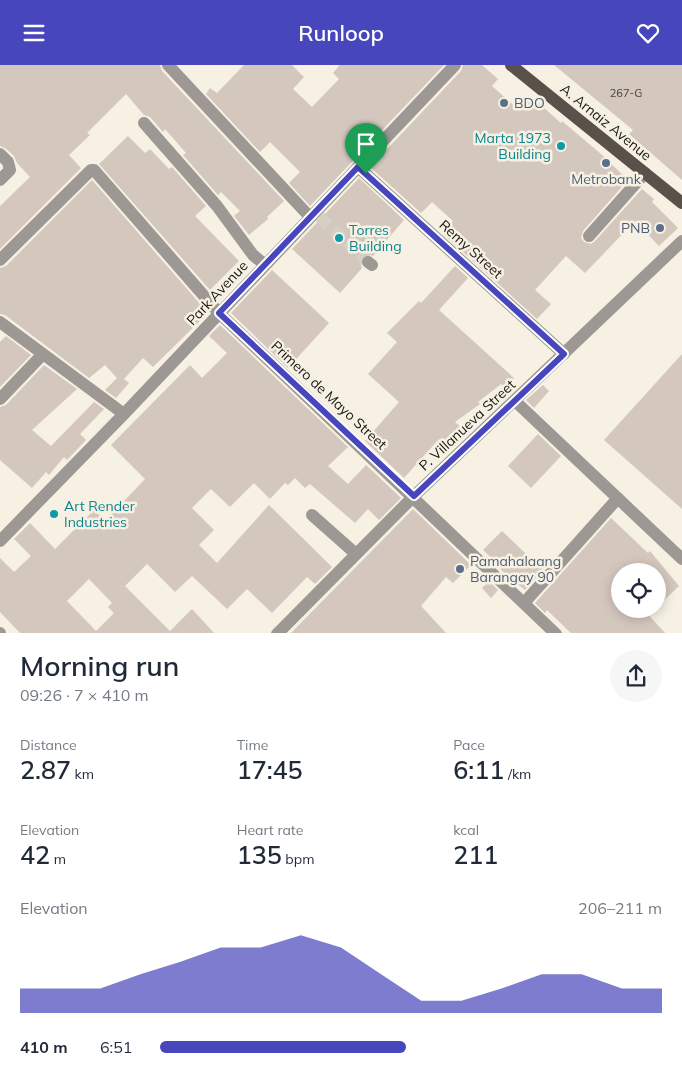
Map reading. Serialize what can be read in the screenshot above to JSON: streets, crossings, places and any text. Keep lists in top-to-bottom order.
{
  "streets": {
    "main road": ["A. Arnaiz Avenue"],
    "street": [
      "Remy Street",
      "Park Avenue",
      "Primero de Mayo Street",
      "P. Villanueva Street"
    ]
  },
  "crossings": [
    ["Remy Street", "Park Avenue"],
    ["Remy Street", "P. Villanueva Street"],
    ["Park Avenue", "Primero de Mayo Street"],
    ["Primero de Mayo Street", "P. Villanueva Street"]
  ],
  "places": [
    "BDO",
    "Marta 1973 Building",
    "Metrobank",
    "PNB",
    "Torres Building",
    "Art Render Industries",
    "Pamahalaang Barangay 90"
  ],
  "house_numbers": ["267-G"],
  "page": {
    "header": "Runloop",
    "heading": ["Morning run", "09:26 · 7 × 410 m"],
    "stats": [
      ["Distance", "2.87 km"],
      ["Time", "17:45"],
      ["Pace", "6:11 /km"],
      ["Elevation", "42 m"],
      ["Heart rate", "135 bpm"],
      ["kcal", "211"]
    ],
    "chart": ["Elevation", "206–211 m"],
    "list": [
      {
        "name": "410 m",
        "note": "6:51"
      }
    ]
  }
}
